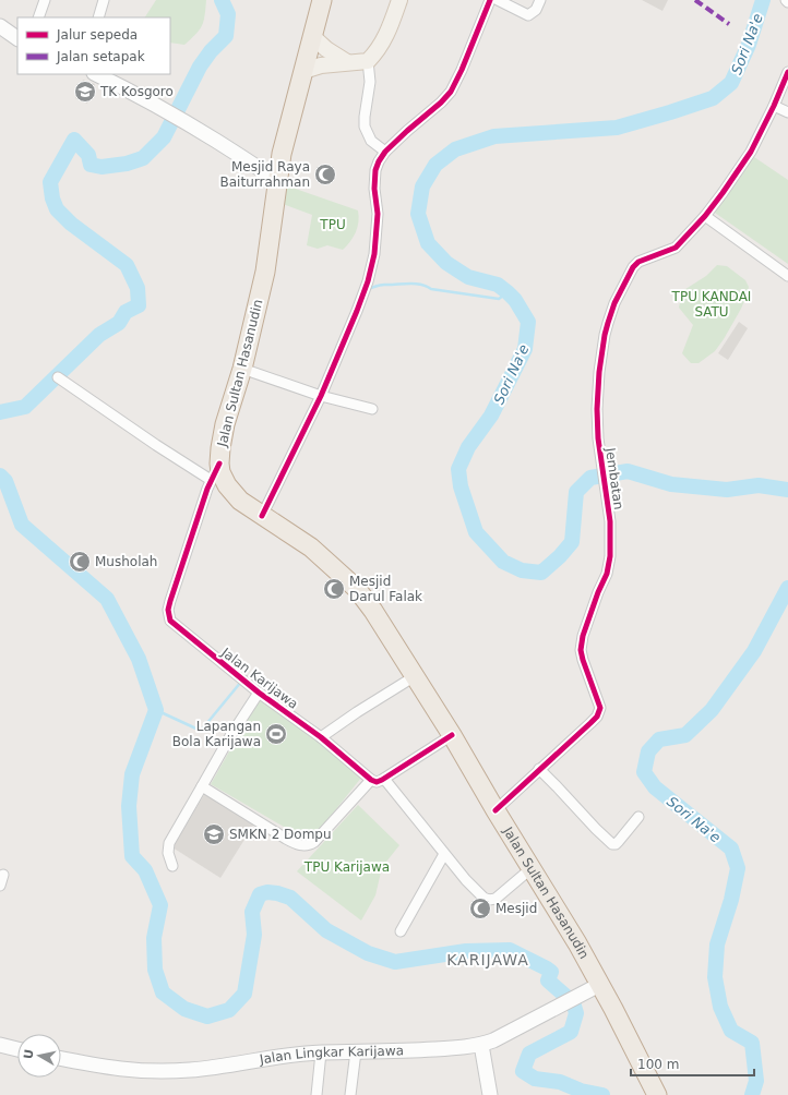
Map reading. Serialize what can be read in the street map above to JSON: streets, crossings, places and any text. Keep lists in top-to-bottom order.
{
  "streets": {
    "highway": ["Jalan Sultan Hasanudin"],
    "main road": ["Jalan Lingkar Karijawa"],
    "street": ["Jembatan", "Jalan Karijawa"]
  },
  "crossings": [
    ["Jalan Sultan Hasanudin", "Jalan Karijawa"],
    ["Jalan Sultan Hasanudin", "Jalan Lingkar Karijawa"]
  ],
  "districts": ["KARIJAWA"],
  "water": ["Sori Na'e"],
  "parks": ["TPU", "TPU KANDAI SATU", "TPU Karijawa"],
  "places": {
    "school or university": ["TK Kosgoro", "SMKN 2 Dompu"],
    "mosque": [
      "Mesjid Raya Baiturrahman",
      "Musholah",
      "Mesjid Darul Falak",
      "Mesjid"
    ],
    "sports": ["Lapangan Bola Karijawa"]
  },
  "legend": ["Jalur sepeda", "Jalan setapak"],
  "scale_bar": "100 m",
  "north": "left"
}
